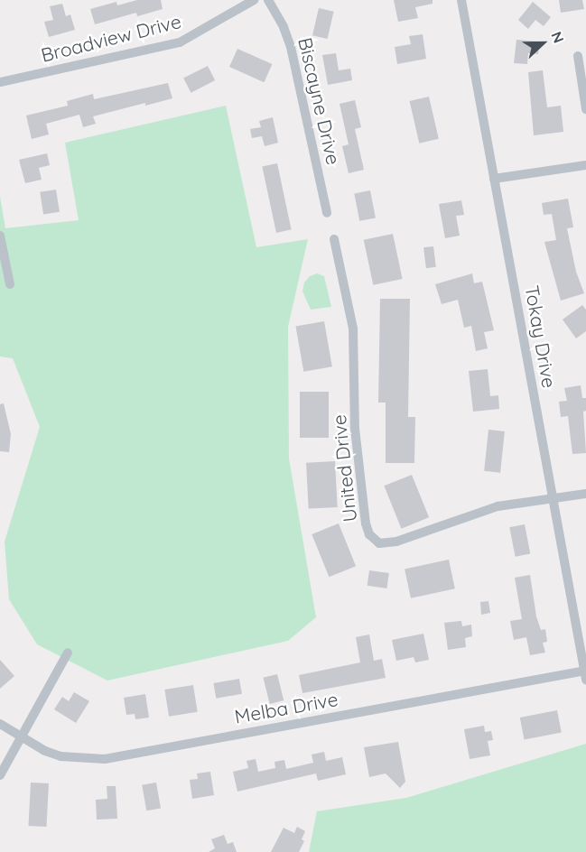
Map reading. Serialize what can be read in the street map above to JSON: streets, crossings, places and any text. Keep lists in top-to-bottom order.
{
  "streets": {
    "street": [
      "Broadview Drive",
      "Biscayne Drive",
      "Tokay Drive",
      "United Drive",
      "Melba Drive"
    ]
  },
  "crossings": [
    ["Tokay Drive", "United Drive"],
    ["Tokay Drive", "Melba Drive"]
  ],
  "north": "right"
}
